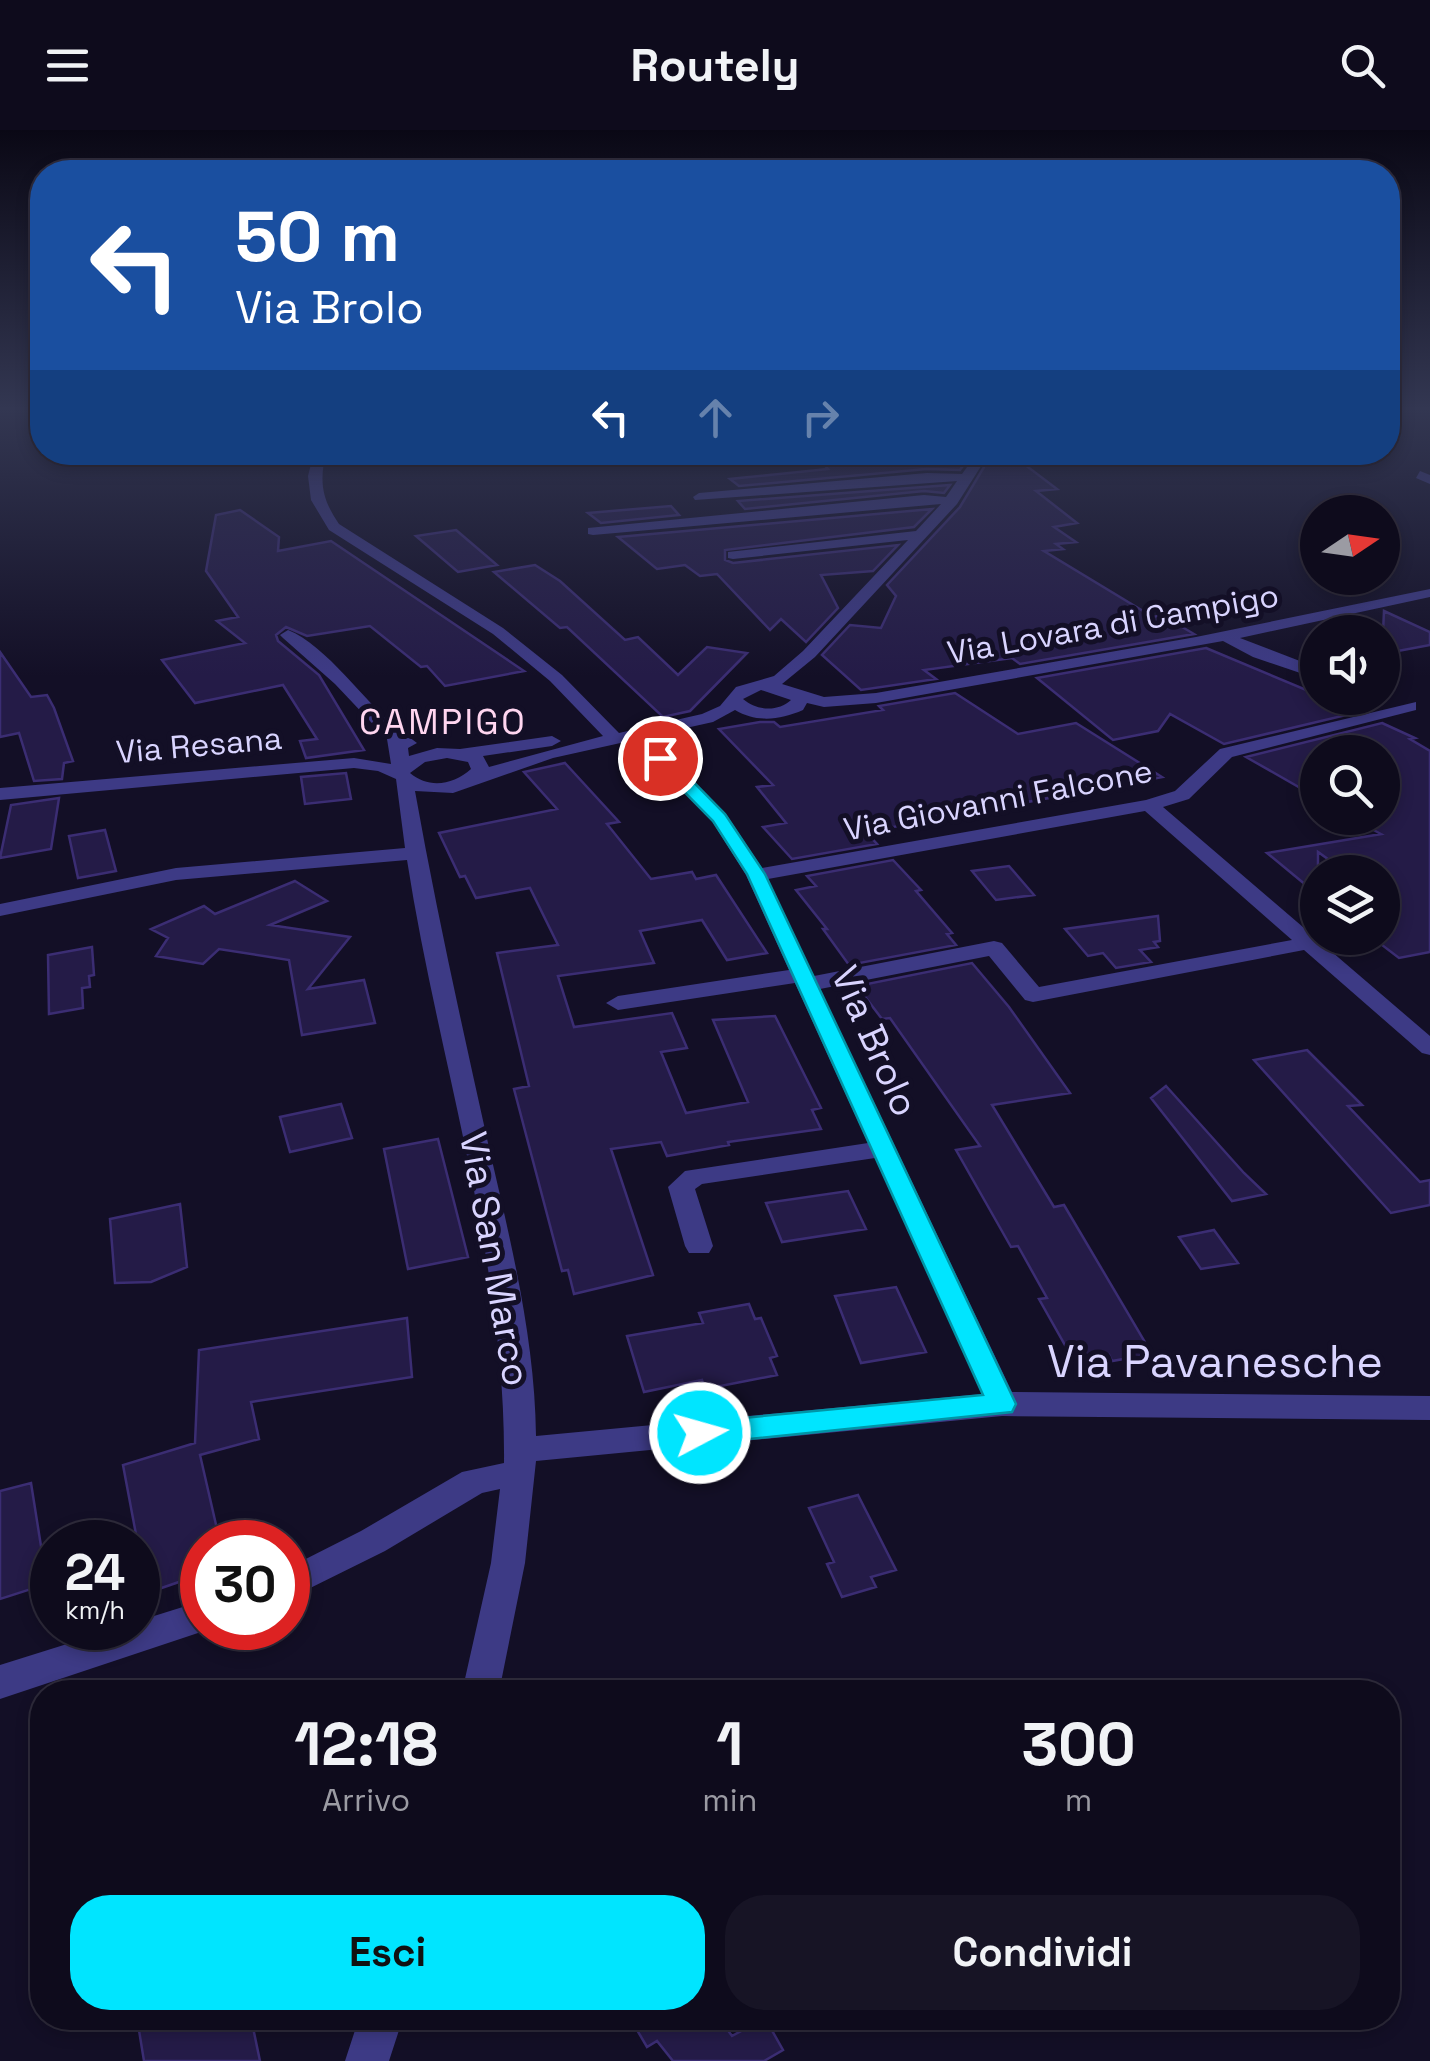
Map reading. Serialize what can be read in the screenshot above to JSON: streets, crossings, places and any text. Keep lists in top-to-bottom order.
{
  "streets": {
    "street": [
      "Via Lovara di Campigo",
      "Via Resana",
      "Via Giovanni Falcone",
      "Via Brolo",
      "Via San Marco",
      "Via Pavanesche"
    ]
  },
  "crossings": [
    ["Via Lovara di Campigo", "Via Resana"],
    ["Via Lovara di Campigo", "Via Brolo"],
    ["Via Resana", "Via San Marco"],
    ["Via Giovanni Falcone", "Via Brolo"],
    ["Via Brolo", "Via Pavanesche"],
    ["Via San Marco", "Via Pavanesche"]
  ],
  "districts": ["CAMPIGO"],
  "north": "right",
  "page": {
    "header": "Routely",
    "turn": ["50 m", "Via Brolo"],
    "speed": "24 km/h",
    "limit": "30",
    "eta": [
      "12:18",
      "Arrivo",
      "1",
      "min",
      "300",
      "m"
    ],
    "buttons": ["Esci", "Condividi"]
  }
}
